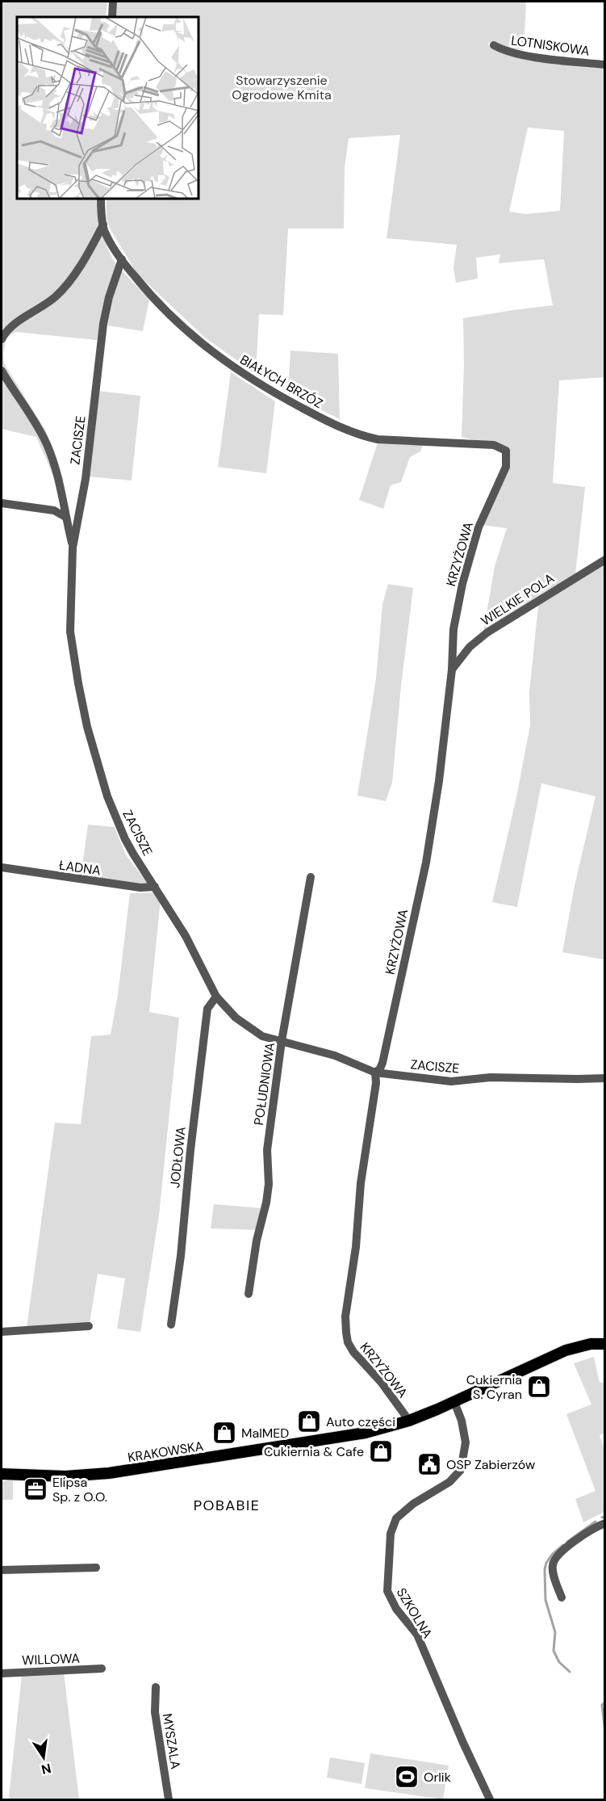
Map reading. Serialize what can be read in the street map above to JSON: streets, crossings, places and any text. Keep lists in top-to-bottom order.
{
  "streets": {
    "main road": ["KRAKOWSKA"],
    "street": [
      "LOTNISKOWA",
      "BIAŁYCH BRZÓZ",
      "ZACISZE",
      "KRZYŻOWA",
      "WIELKIE POLA",
      "ŁADNA",
      "POŁUDNIOWA",
      "JODŁOWA",
      "SZKOLNA",
      "WILLOWA",
      "MYSZALA"
    ]
  },
  "crossings": [
    ["BIAŁYCH BRZÓZ", "ZACISZE"],
    ["BIAŁYCH BRZÓZ", "KRZYŻOWA"],
    ["ZACISZE", "KRZYŻOWA"],
    ["ZACISZE", "ŁADNA"],
    ["ZACISZE", "POŁUDNIOWA"],
    ["ZACISZE", "JODŁOWA"],
    ["KRZYŻOWA", "WIELKIE POLA"],
    ["KRZYŻOWA", "KRAKOWSKA"],
    ["KRAKOWSKA", "SZKOLNA"]
  ],
  "districts": ["POBABIE"],
  "parks": ["Stowarzyszenie Ogrodowe Kmita"],
  "places": {
    "shop": [
      "Cukiernia S. Cyran",
      "Auto części",
      "MalMED",
      "Cukiernia & Cafe"
    ],
    "public building": ["OSP Zabierzów"],
    "office": ["Elipsa Sp. z O.O."],
    "sports": ["Orlik"]
  },
  "north": "bottom"
}
